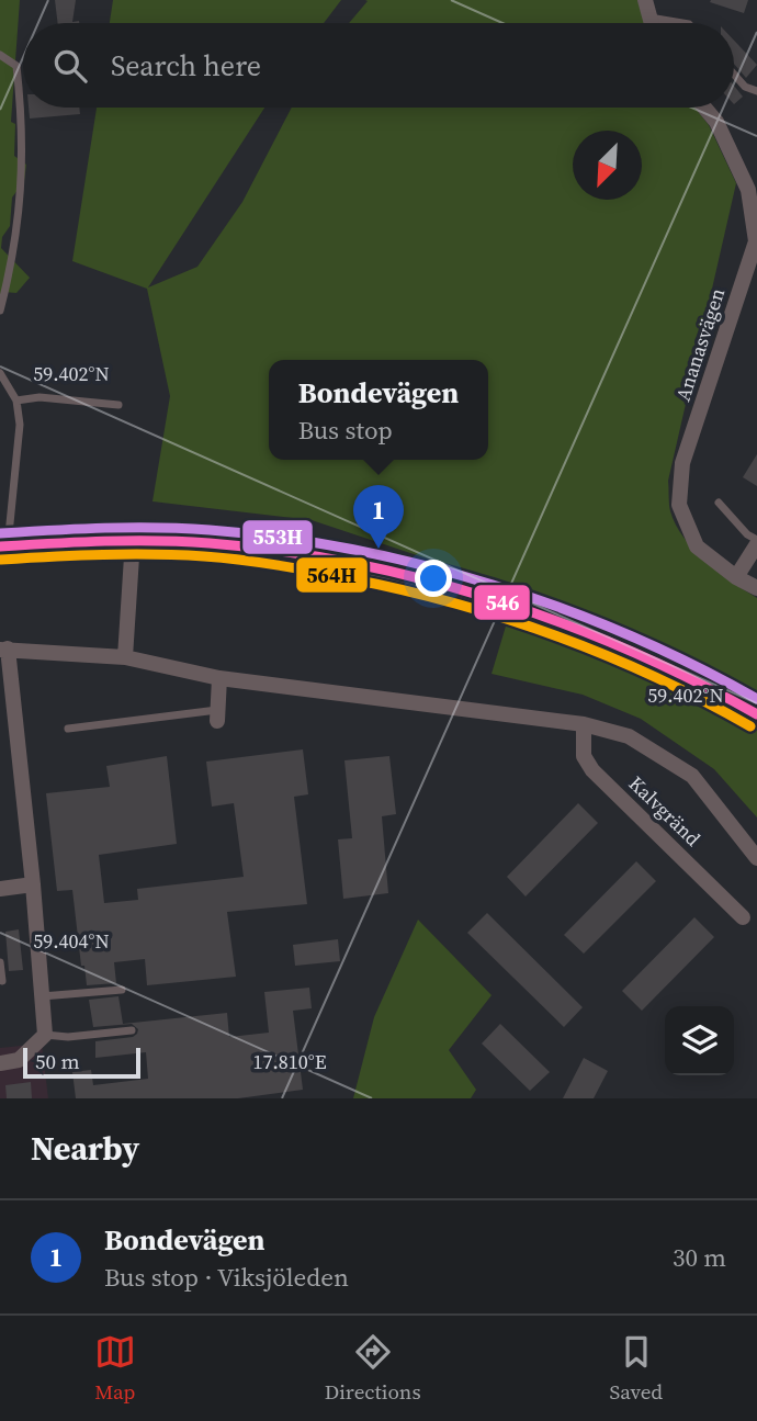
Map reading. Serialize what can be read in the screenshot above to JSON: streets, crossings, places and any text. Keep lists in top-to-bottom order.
{
  "streets": {
    "street": ["Ananasvägen", "Kalvgränd"]
  },
  "lines": ["transit line 553H", "transit line 546", "transit line 564H"],
  "scale_bar": "50 m",
  "north": "bottom left",
  "page": {
    "search": "Search here",
    "popup": ["Bondevägen", "Bus stop"],
    "pins": "1",
    "scale": "50 m",
    "heading": "Nearby",
    "list": [
      {
        "mark": "1",
        "name": "Bondevägen",
        "note": "Bus stop · Viksjöleden",
        "value": "30 m"
      }
    ],
    "nav": ["Map", "Directions", "Saved"]
  },
  "coordinates": ["59.402°N", "59.404°N", "17.810°E"]
}
